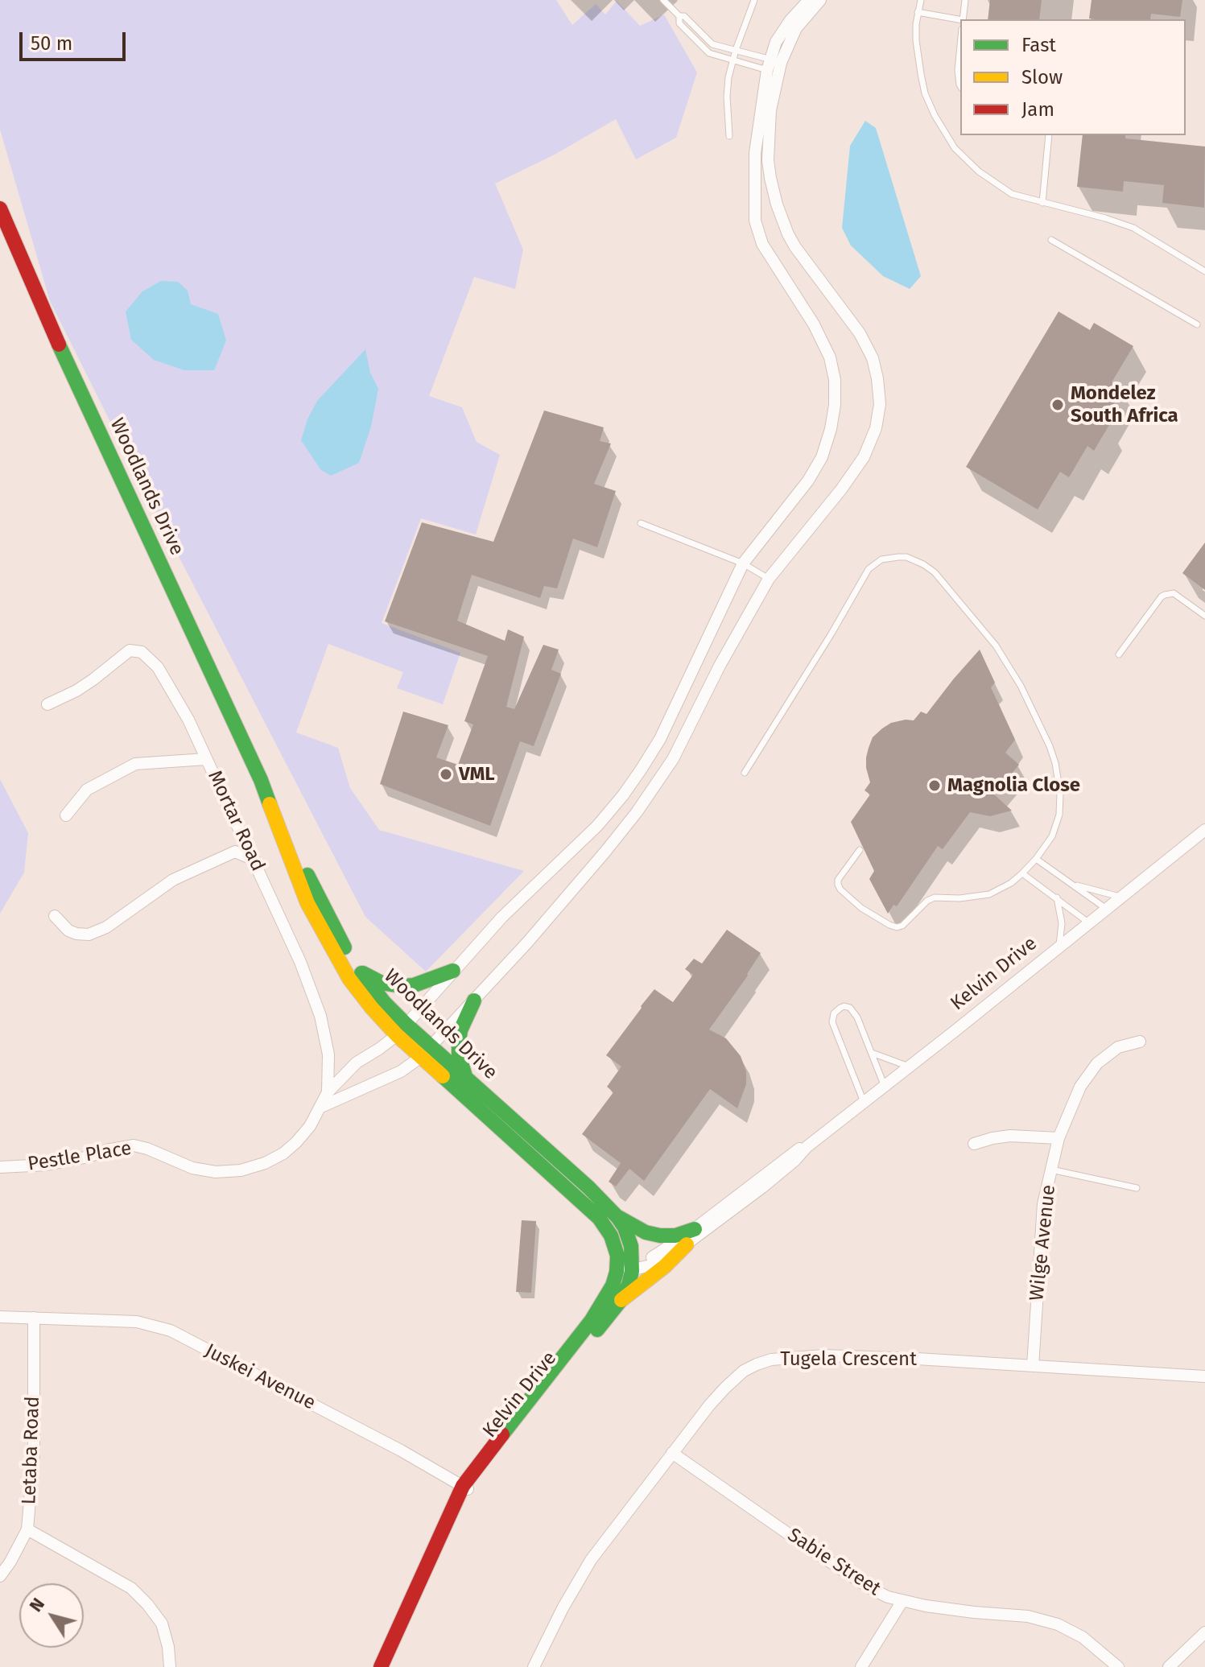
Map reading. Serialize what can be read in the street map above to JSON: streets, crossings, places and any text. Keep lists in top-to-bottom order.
{
  "streets": {
    "main road": ["Woodlands Drive", "Kelvin Drive"],
    "street": [
      "Mortar Road",
      "Pestle Place",
      "Wilge Avenue",
      "Tugela Crescent",
      "Juskei Avenue",
      "Letaba Road",
      "Sabie Street"
    ]
  },
  "crossings": [
    ["Woodlands Drive", "Kelvin Drive"],
    ["Mortar Road", "Pestle Place"],
    ["Kelvin Drive", "Juskei Avenue"],
    ["Wilge Avenue", "Tugela Crescent"],
    ["Tugela Crescent", "Sabie Street"],
    ["Juskei Avenue", "Letaba Road"]
  ],
  "places": ["Mondelez South Africa", "VML", "Magnolia Close"],
  "legend": ["Fast", "Slow", "Jam"],
  "scale_bar": "50 m",
  "north": "top left"
}
